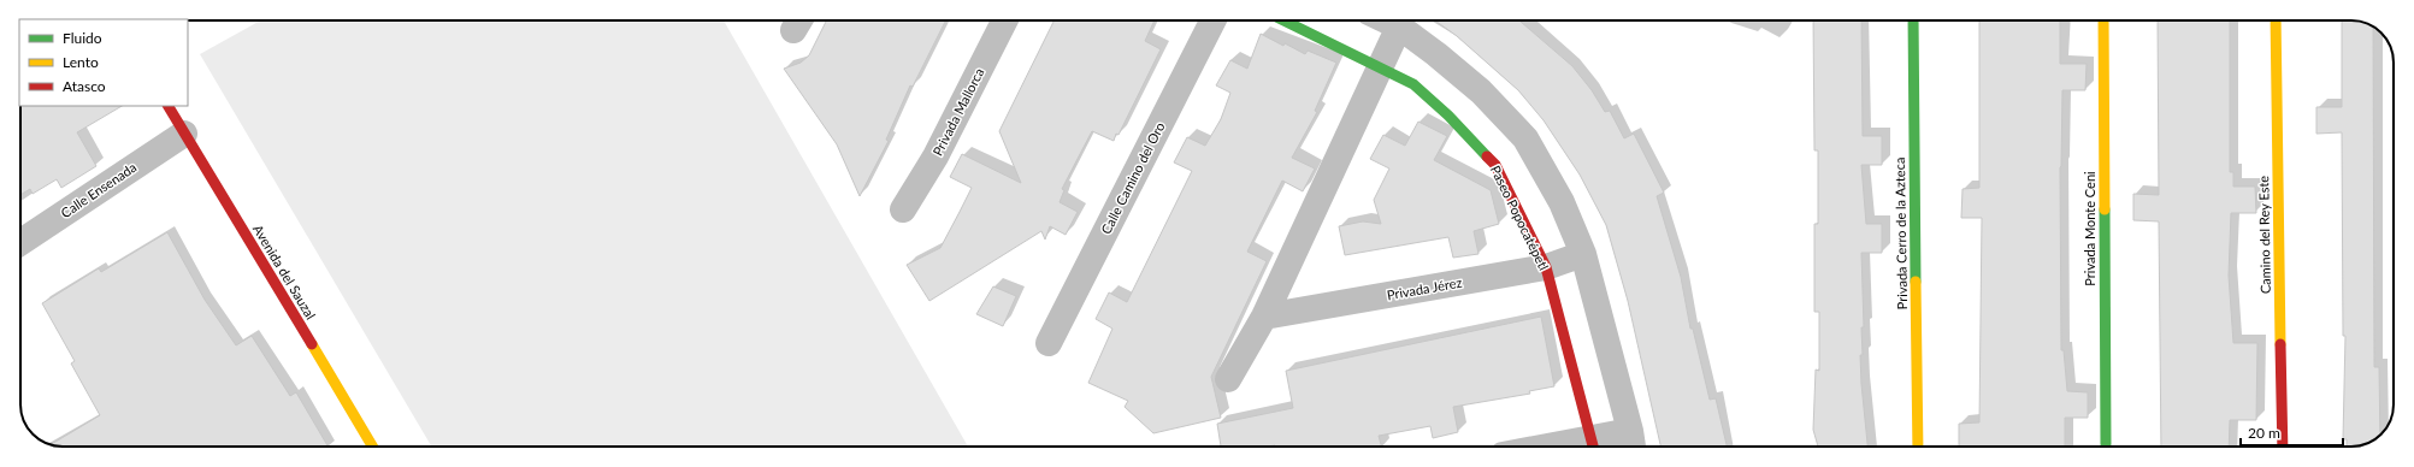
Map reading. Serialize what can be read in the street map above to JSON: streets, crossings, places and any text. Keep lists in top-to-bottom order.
{
  "streets": {
    "street": [
      "Privada Mallorca",
      "Calle Camino del Oro",
      "Calle Ensenada",
      "Paseo Popocatépetl",
      "Privada Monte Ceni",
      "Privada Cerro de la Azteca",
      "Camino del Rey Este",
      "Avenida del Sauzal",
      "Privada Jérez"
    ]
  },
  "crossings": [
    ["Calle Ensenada", "Avenida del Sauzal"],
    ["Paseo Popocatépetl", "Privada Jérez"]
  ],
  "legend": ["Fluido", "Lento", "Atasco"],
  "scale_bar": "20 m"
}
